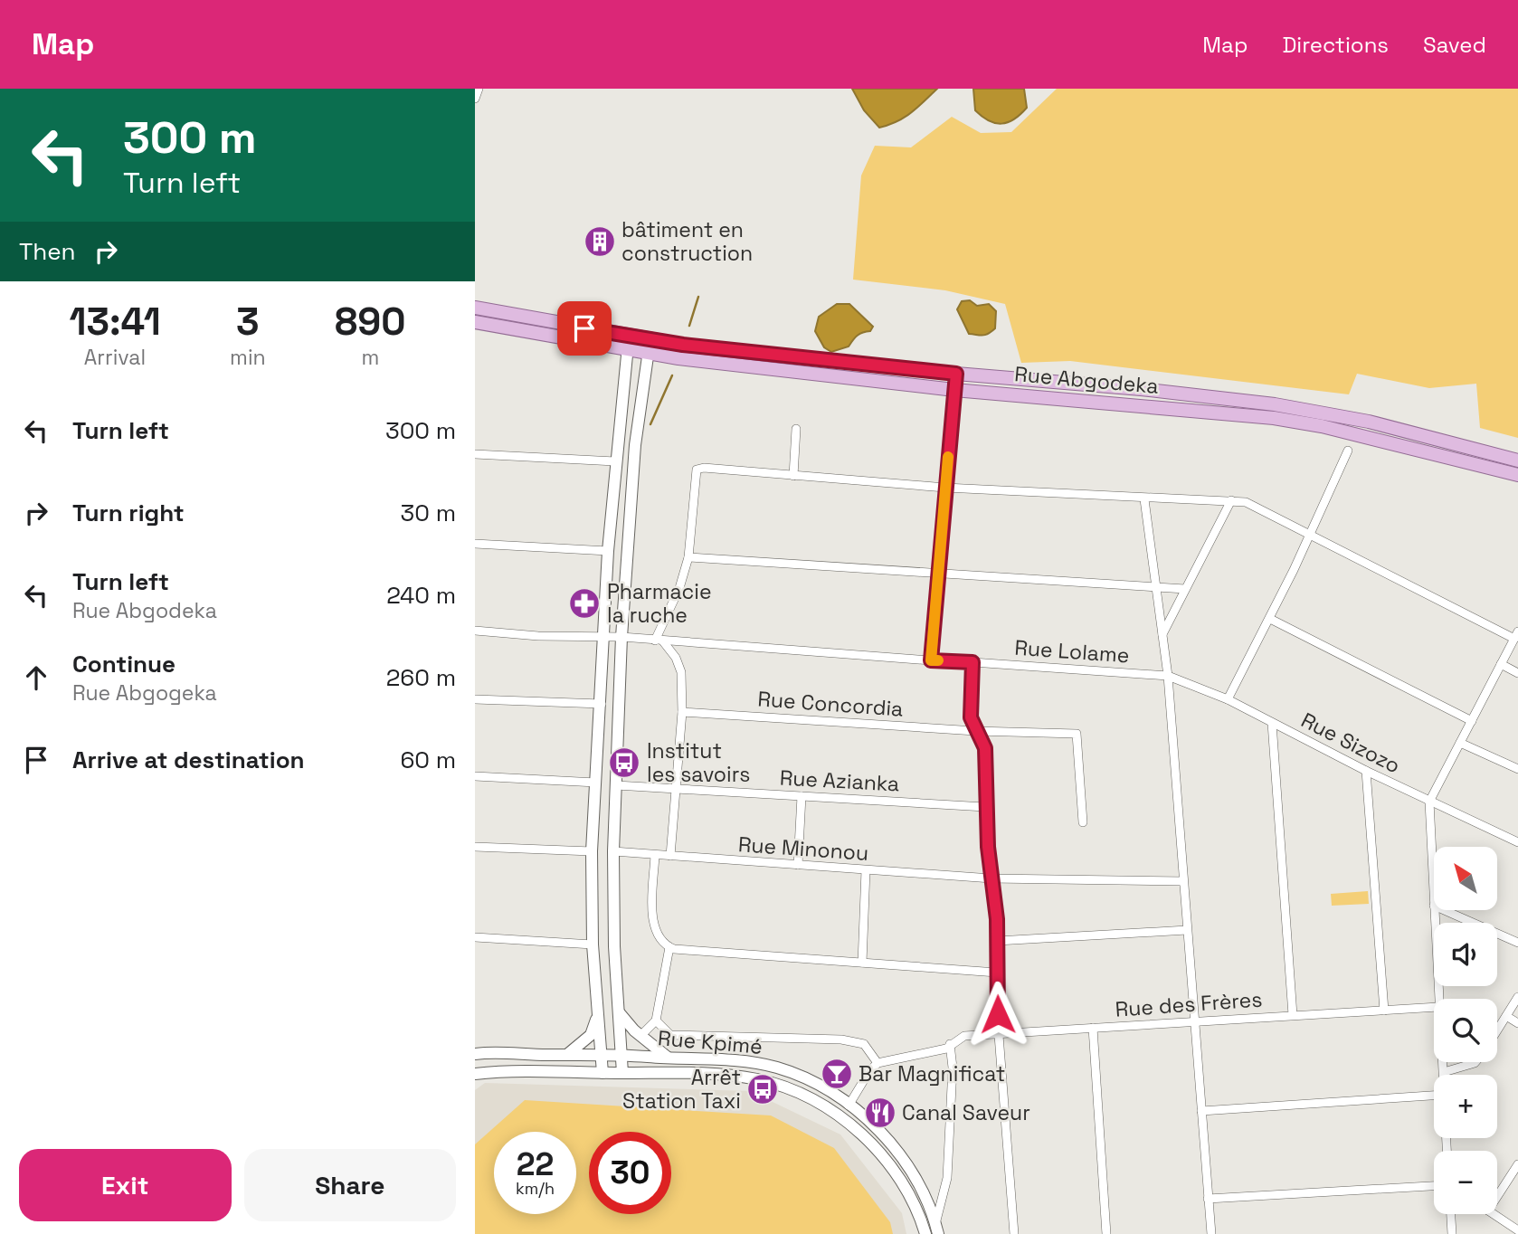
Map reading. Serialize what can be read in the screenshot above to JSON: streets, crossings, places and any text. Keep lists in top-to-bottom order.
{
  "streets": {
    "main road": ["Rue Abgodeka", "Rue Kpimé"],
    "street": [
      "Rue Lolame",
      "Rue Concordia",
      "Rue Sizozo",
      "Rue Azianka",
      "Rue Minonou",
      "Rue des Frères"
    ]
  },
  "crossings": [
    ["Rue Lolame", "Rue Sizozo"]
  ],
  "places": {
    "building": ["bâtiment en construction"],
    "pharmacy": ["Pharmacie la ruche"],
    "bus stop": ["Institut les savoirs", "Arrêt Station Taxi"],
    "bar": ["Bar Magnificat"],
    "restaurant": ["Canal Saveur"]
  },
  "north": "top left",
  "page": {
    "header": "Map",
    "nav": ["Map", "Directions", "Saved"],
    "turn": ["300 m", "Turn left"],
    "then": "Then",
    "eta": [
      "13:41",
      "Arrival",
      "3",
      "min",
      "890",
      "m"
    ],
    "list": [
      {
        "name": "Turn left",
        "value": "300 m"
      },
      {
        "name": "Turn right",
        "value": "30 m"
      },
      {
        "name": "Turn left",
        "note": "Rue Abgodeka",
        "value": "240 m"
      },
      {
        "name": "Continue",
        "note": "Rue Abgogeka",
        "value": "260 m"
      },
      {
        "name": "Arrive at destination",
        "value": "60 m"
      }
    ],
    "map_buttons": ["+", "−"],
    "speed": "22 km/h",
    "limit": "30",
    "buttons": ["Exit", "Share"]
  }
}
